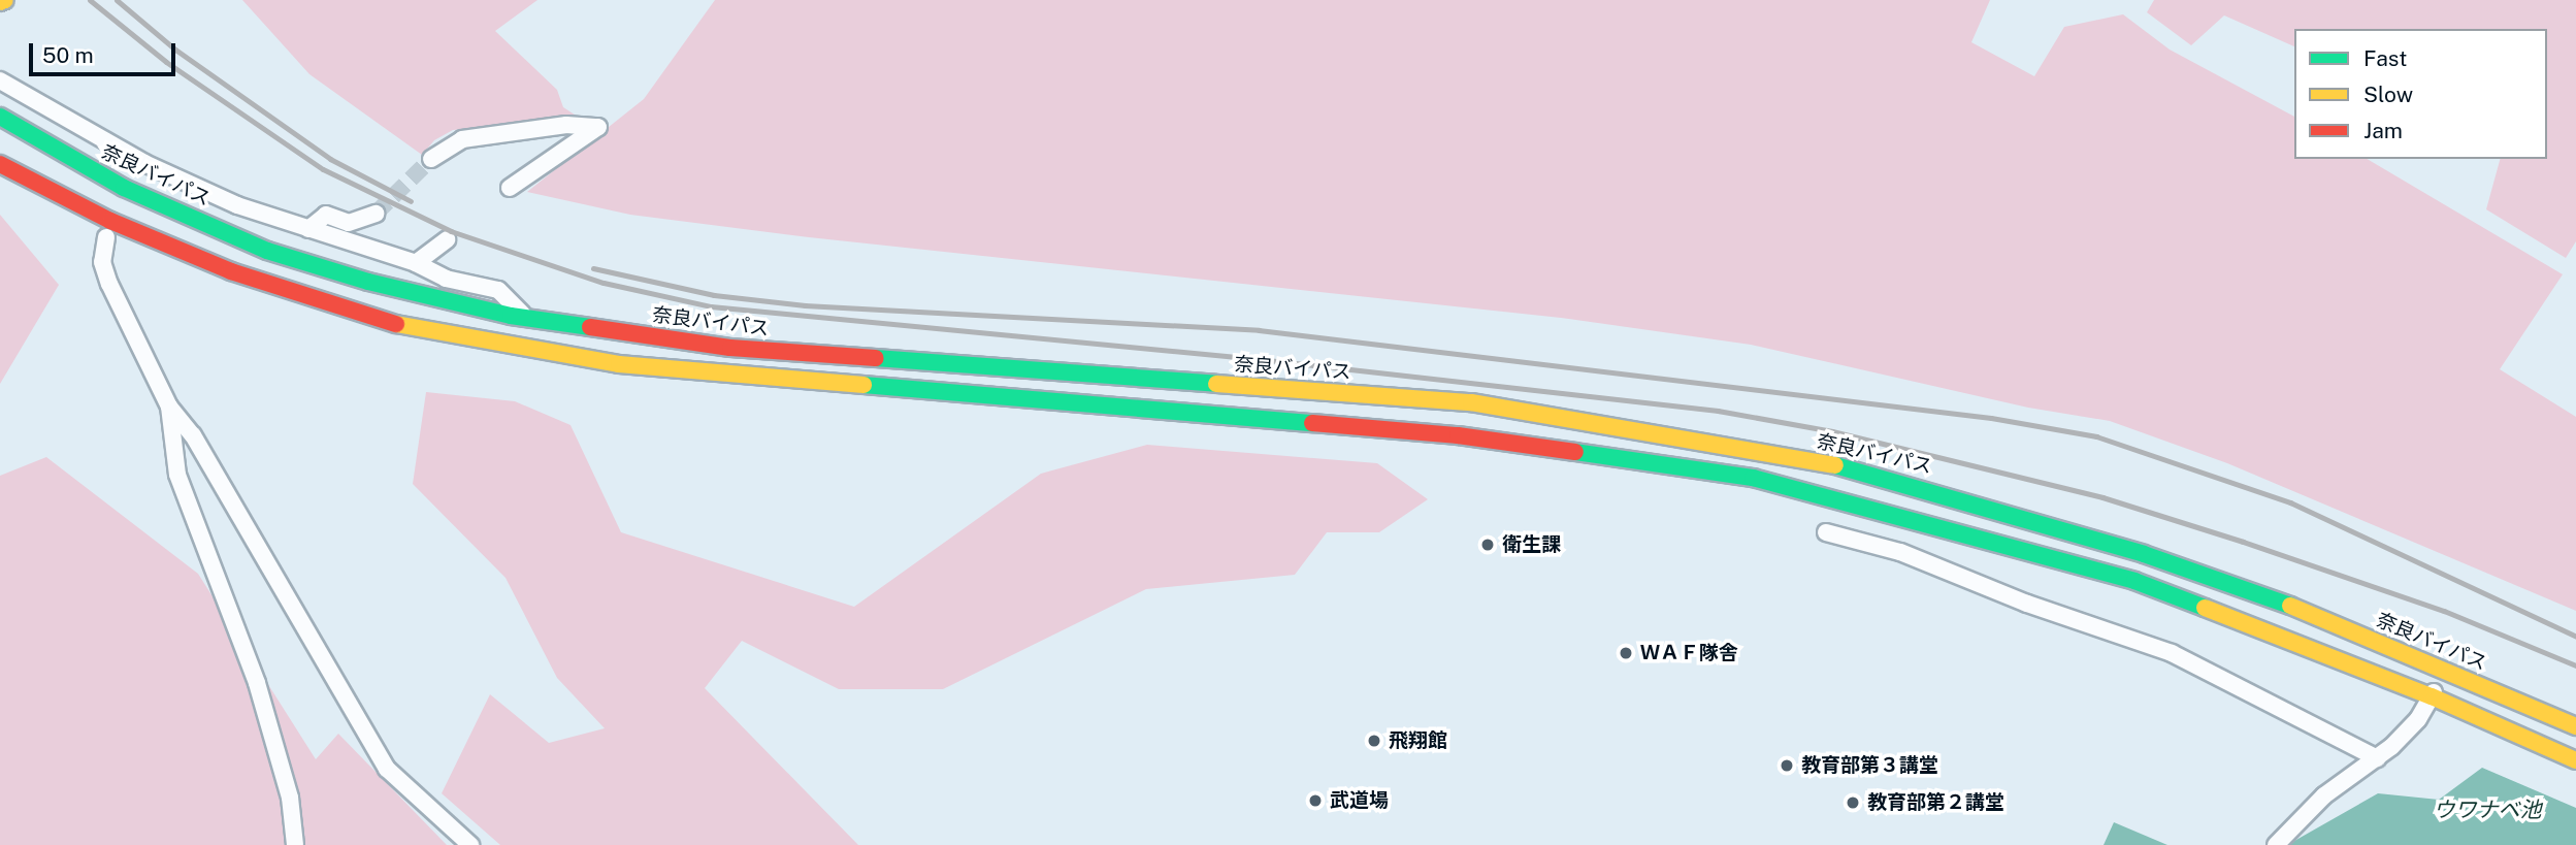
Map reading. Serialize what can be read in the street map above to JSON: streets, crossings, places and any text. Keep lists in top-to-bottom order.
{
  "streets": {
    "main road": ["奈良バイパス"]
  },
  "water": ["ウワナベ池"],
  "places": [
    "衛生課",
    "ＷＡＦ隊舎",
    "飛翔館",
    "教育部第３講堂",
    "武道場",
    "教育部第２講堂"
  ],
  "legend": ["Fast", "Slow", "Jam"],
  "scale_bar": "50 m"
}
